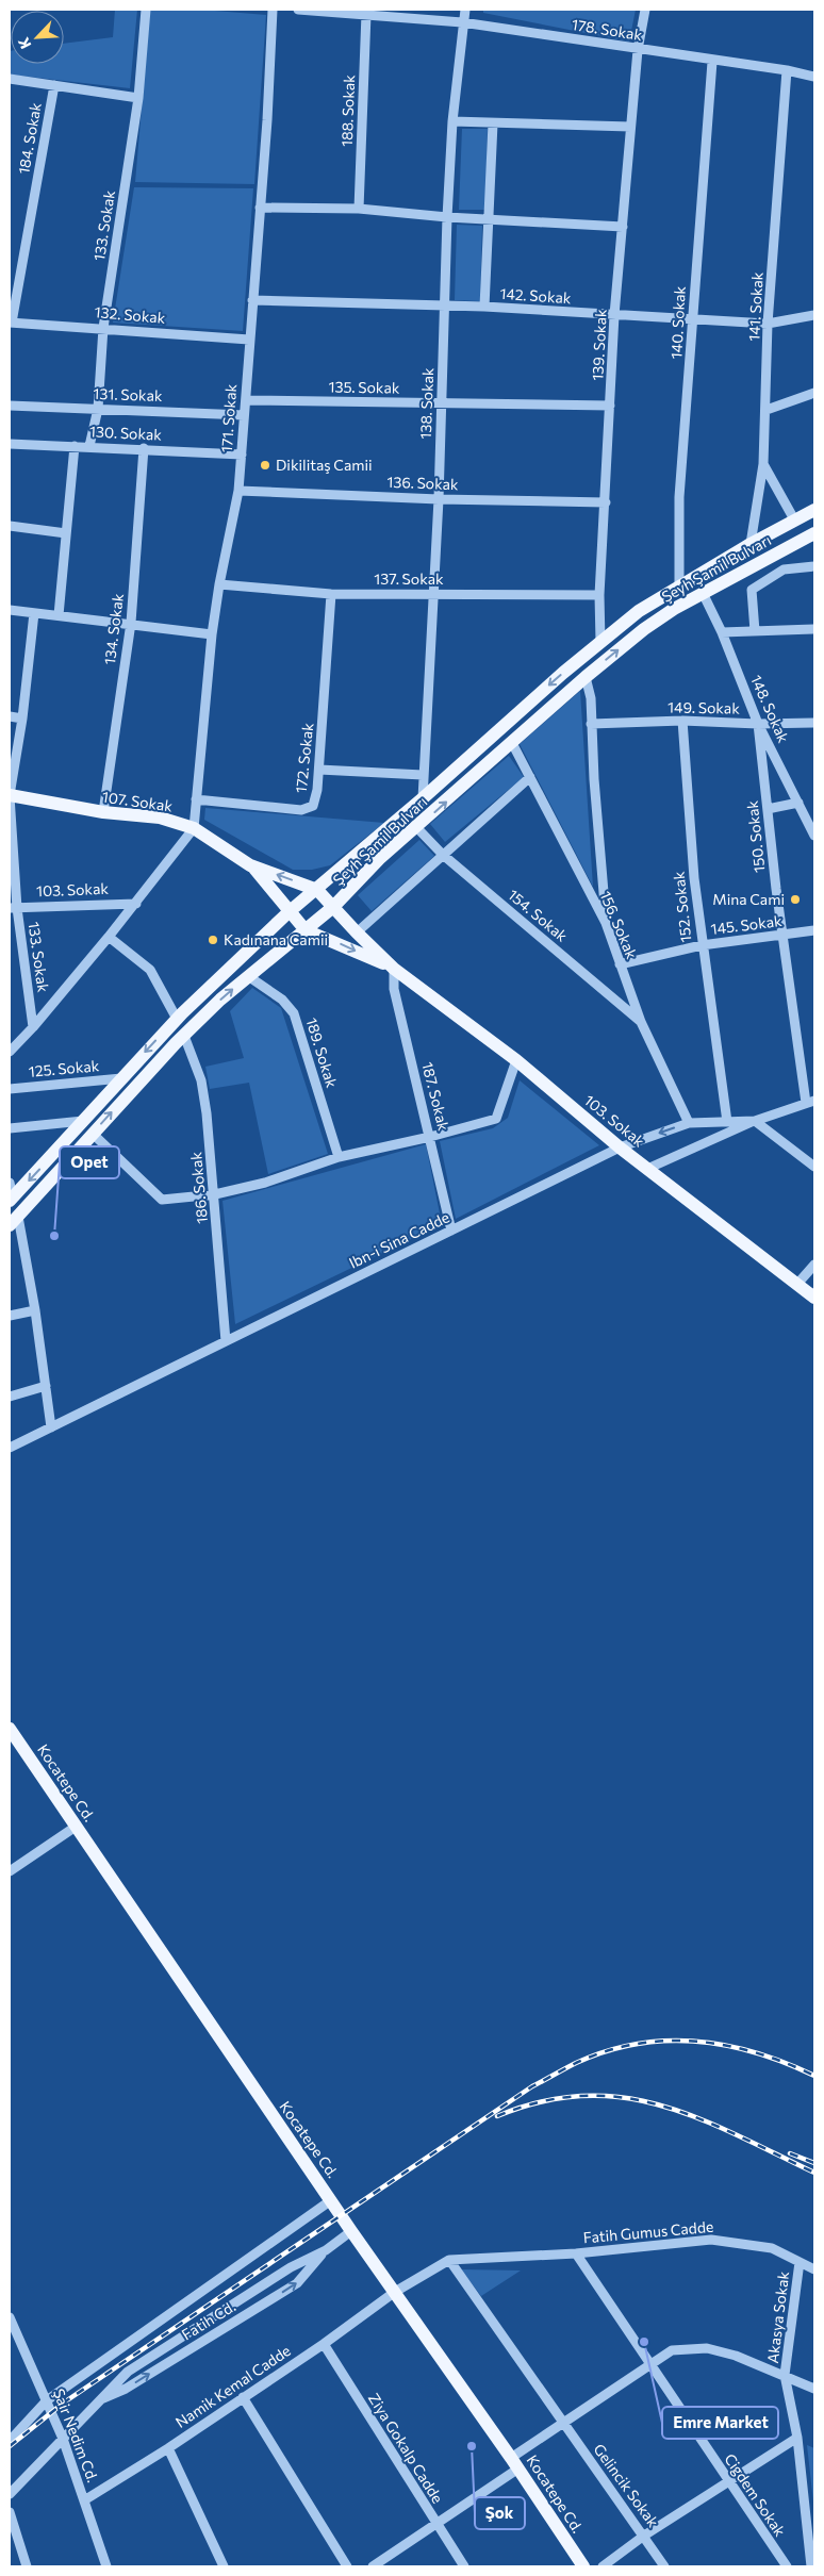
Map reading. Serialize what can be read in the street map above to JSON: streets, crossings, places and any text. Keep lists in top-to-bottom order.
{
  "streets": {
    "main road": [
      "Şeyh Şamil Bulvarı",
      "107. Sokak",
      "103. Sokak",
      "Kocatepe Cd."
    ],
    "street": [
      "178. Sokak",
      "188. Sokak",
      "184. Sokak",
      "133. Sokak",
      "142. Sokak",
      "141. Sokak",
      "132. Sokak",
      "140. Sokak",
      "139. Sokak",
      "135. Sokak",
      "131. Sokak",
      "138. Sokak",
      "171. Sokak",
      "130. Sokak",
      "136. Sokak",
      "137. Sokak",
      "134. Sokak",
      "149. Sokak",
      "148. Sokak",
      "172. Sokak",
      "150. Sokak",
      "152. Sokak",
      "154. Sokak",
      "156. Sokak",
      "145. Sokak",
      "189. Sokak",
      "125. Sokak",
      "187. Sokak",
      "186. Sokak",
      "Ibn-i Sina Cadde",
      "Fatih Gumus Cadde",
      "Akasya Sokak",
      "Fatih Cd.",
      "Namik Kemal Cadde",
      "Şair Nedim Cd.",
      "Ziya Gokalp Cadde",
      "Gelincik Sokak",
      "Cigdem Sokak"
    ]
  },
  "crossings": [
    ["178. Sokak", "188. Sokak"],
    ["178. Sokak", "141. Sokak"],
    ["178. Sokak", "140. Sokak"],
    ["178. Sokak", "139. Sokak"],
    ["178. Sokak", "138. Sokak"],
    ["184. Sokak", "132. Sokak"],
    ["133. Sokak", "132. Sokak"],
    ["133. Sokak", "131. Sokak"],
    ["133. Sokak", "130. Sokak"],
    ["133. Sokak", "107. Sokak"],
    ["133. Sokak", "103. Sokak"],
    ["142. Sokak", "141. Sokak"],
    ["142. Sokak", "140. Sokak"],
    ["142. Sokak", "139. Sokak"],
    ["142. Sokak", "138. Sokak"],
    ["142. Sokak", "171. Sokak"],
    ["141. Sokak", "Şeyh Şamil Bulvarı"],
    ["132. Sokak", "171. Sokak"],
    ["140. Sokak", "Şeyh Şamil Bulvarı"],
    ["139. Sokak", "135. Sokak"],
    ["139. Sokak", "136. Sokak"],
    ["139. Sokak", "Şeyh Şamil Bulvarı"],
    ["139. Sokak", "137. Sokak"],
    ["135. Sokak", "138. Sokak"],
    ["135. Sokak", "171. Sokak"],
    ["131. Sokak", "171. Sokak"],
    ["138. Sokak", "136. Sokak"],
    ["138. Sokak", "Şeyh Şamil Bulvarı"],
    ["138. Sokak", "137. Sokak"],
    ["171. Sokak", "130. Sokak"],
    ["171. Sokak", "136. Sokak"],
    ["171. Sokak", "137. Sokak"],
    ["171. Sokak", "172. Sokak"],
    ["171. Sokak", "107. Sokak"],
    ["130. Sokak", "134. Sokak"],
    ["Şeyh Şamil Bulvarı", "148. Sokak"],
    ["Şeyh Şamil Bulvarı", "103. Sokak"],
    ["Şeyh Şamil Bulvarı", "154. Sokak"],
    ["Şeyh Şamil Bulvarı", "156. Sokak"],
    ["Şeyh Şamil Bulvarı", "189. Sokak"],
    ["Şeyh Şamil Bulvarı", "125. Sokak"],
    ["Şeyh Şamil Bulvarı", "186. Sokak"],
    ["137. Sokak", "172. Sokak"],
    ["134. Sokak", "107. Sokak"],
    ["149. Sokak", "148. Sokak"],
    ["149. Sokak", "150. Sokak"],
    ["149. Sokak", "152. Sokak"],
    ["148. Sokak", "150. Sokak"],
    ["107. Sokak", "103. Sokak"],
    ["150. Sokak", "145. Sokak"],
    ["150. Sokak", "Ibn-i Sina Cadde"],
    ["103. Sokak", "187. Sokak"],
    ["103. Sokak", "Ibn-i Sina Cadde"],
    ["152. Sokak", "145. Sokak"],
    ["152. Sokak", "Ibn-i Sina Cadde"],
    ["154. Sokak", "156. Sokak"],
    ["156. Sokak", "145. Sokak"],
    ["156. Sokak", "Ibn-i Sina Cadde"],
    ["187. Sokak", "Ibn-i Sina Cadde"],
    ["186. Sokak", "Ibn-i Sina Cadde"],
    ["Kocatepe Cd.", "Fatih Cd."],
    ["Kocatepe Cd.", "Namik Kemal Cadde"],
    ["Fatih Gumus Cadde", "Akasya Sokak"],
    ["Fatih Gumus Cadde", "Namik Kemal Cadde"],
    ["Fatih Gumus Cadde", "Gelincik Sokak"],
    ["Fatih Gumus Cadde", "Cigdem Sokak"],
    ["Fatih Cd.", "Şair Nedim Cd."],
    ["Namik Kemal Cadde", "Şair Nedim Cd."],
    ["Namik Kemal Cadde", "Ziya Gokalp Cadde"],
    ["Namik Kemal Cadde", "Gelincik Sokak"]
  ],
  "places": [
    "Dikilitaş Camii",
    "Mina Cami",
    "Kadınana Camii",
    "Opet",
    "Emre Market",
    "Şok"
  ],
  "north": "bottom left"
}
